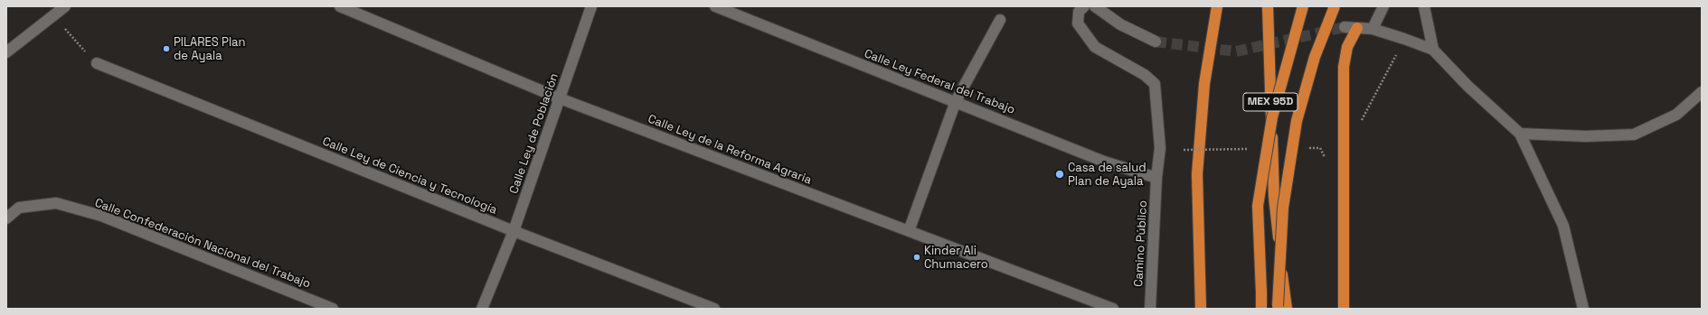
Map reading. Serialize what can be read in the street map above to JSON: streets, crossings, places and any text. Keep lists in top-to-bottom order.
{
  "streets": {
    "highway": ["MEX 95D"],
    "street": [
      "Calle Ley Federal del Trabajo",
      "Calle Ley de Población",
      "Calle Ley de la Reforma Agraria",
      "Calle Ley de Ciencia y Tecnología",
      "Calle Confederación Nacional del Trabajo",
      "Camino Público"
    ]
  },
  "crossings": [
    ["Calle Ley Federal del Trabajo", "Camino Público"],
    ["Calle Ley de Población", "Calle Ley de la Reforma Agraria"],
    ["Calle Ley de Población", "Calle Ley de Ciencia y Tecnología"]
  ],
  "places": ["PILARES Plan de Ayala", "Casa de salud Plan de Ayala", "Kinder Ali Chumacero"]
}
